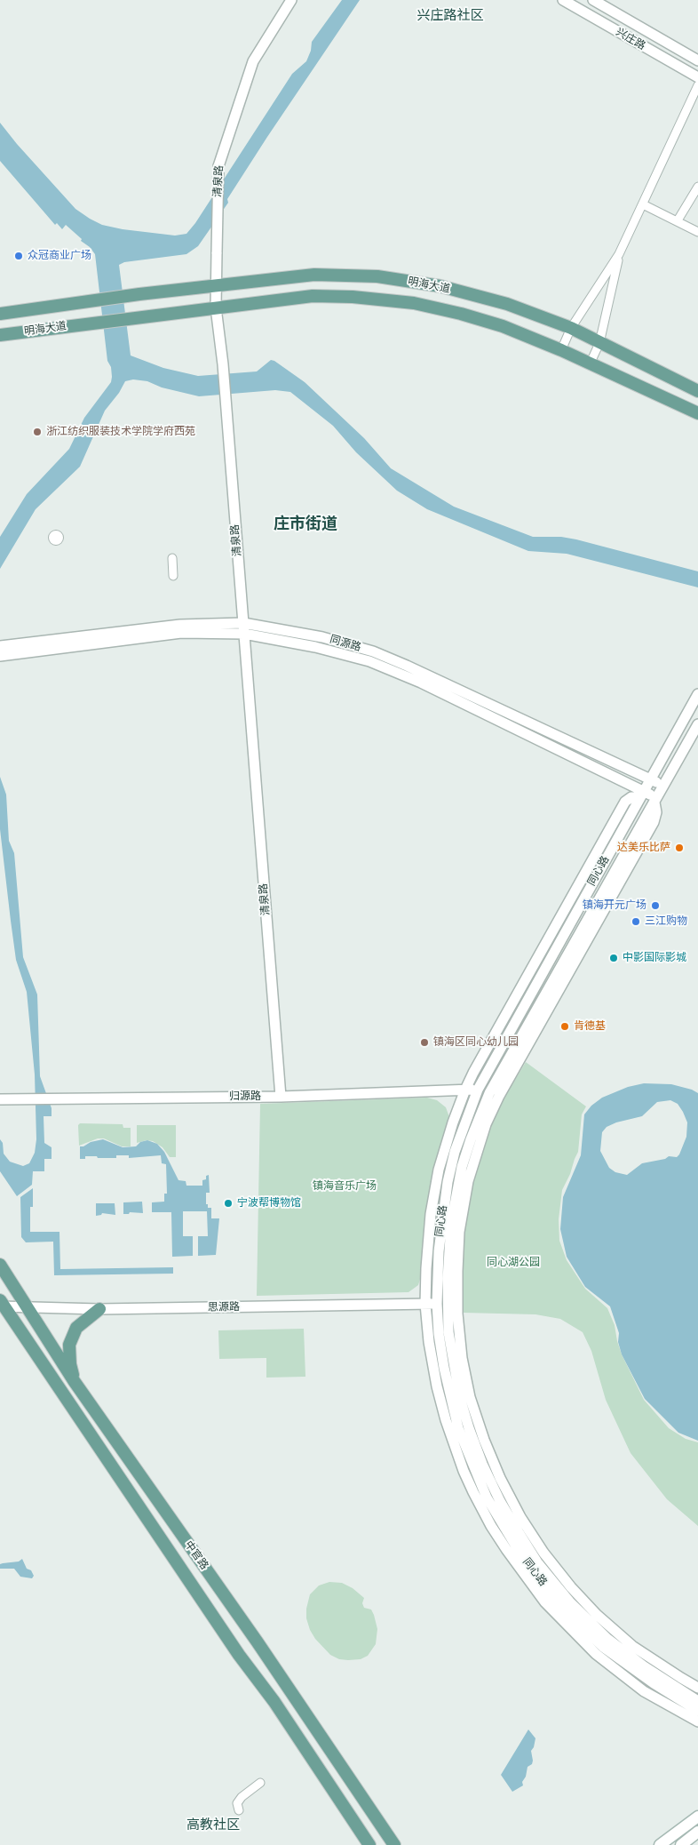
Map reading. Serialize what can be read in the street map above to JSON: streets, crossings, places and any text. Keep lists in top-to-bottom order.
{
  "streets": {
    "main road": ["明海大道", "中官路"],
    "street": [
      "兴庄路",
      "清泉路",
      "同源路",
      "同心路",
      "归源路",
      "思源路"
    ]
  },
  "crossings": [
    ["清泉路", "明海大道"],
    ["清泉路", "同源路"],
    ["清泉路", "归源路"],
    ["同源路", "同心路"],
    ["同心路", "归源路"],
    ["同心路", "思源路"],
    ["思源路", "中官路"]
  ],
  "districts": ["兴庄路社区", "庄市街道", "高教社区"],
  "parks": ["镇海音乐广场", "同心湖公园"],
  "places": [
    "众冠商业广场",
    "浙江纺织服装技术学院学府西苑",
    "达美乐比萨",
    "镇海开元广场",
    "三江购物",
    "中影国际影城",
    "肯德基",
    "镇海区同心幼儿园",
    "宁波帮博物馆"
  ]
}
